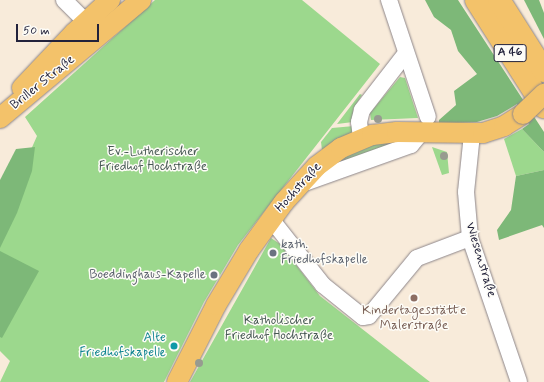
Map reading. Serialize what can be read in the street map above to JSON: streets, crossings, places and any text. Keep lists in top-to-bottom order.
{
  "streets": {
    "highway": ["A 46"],
    "main road": ["Briller Straße", "Hochstraße"],
    "street": ["Wiesenstraße"]
  },
  "crossings": [
    ["Hochstraße", "Wiesenstraße"]
  ],
  "parks": ["Ev.-Lutherischer Friedhof Hochstraße", "Katholischer Friedhof Hochstraße"],
  "places": [
    "kath. Friedhofskapelle",
    "Boeddinghaus-Kapelle",
    "Kindertagesstätte Malerstraße",
    "Alte Friedhofskapelle"
  ],
  "scale_bar": "50 m"
}
